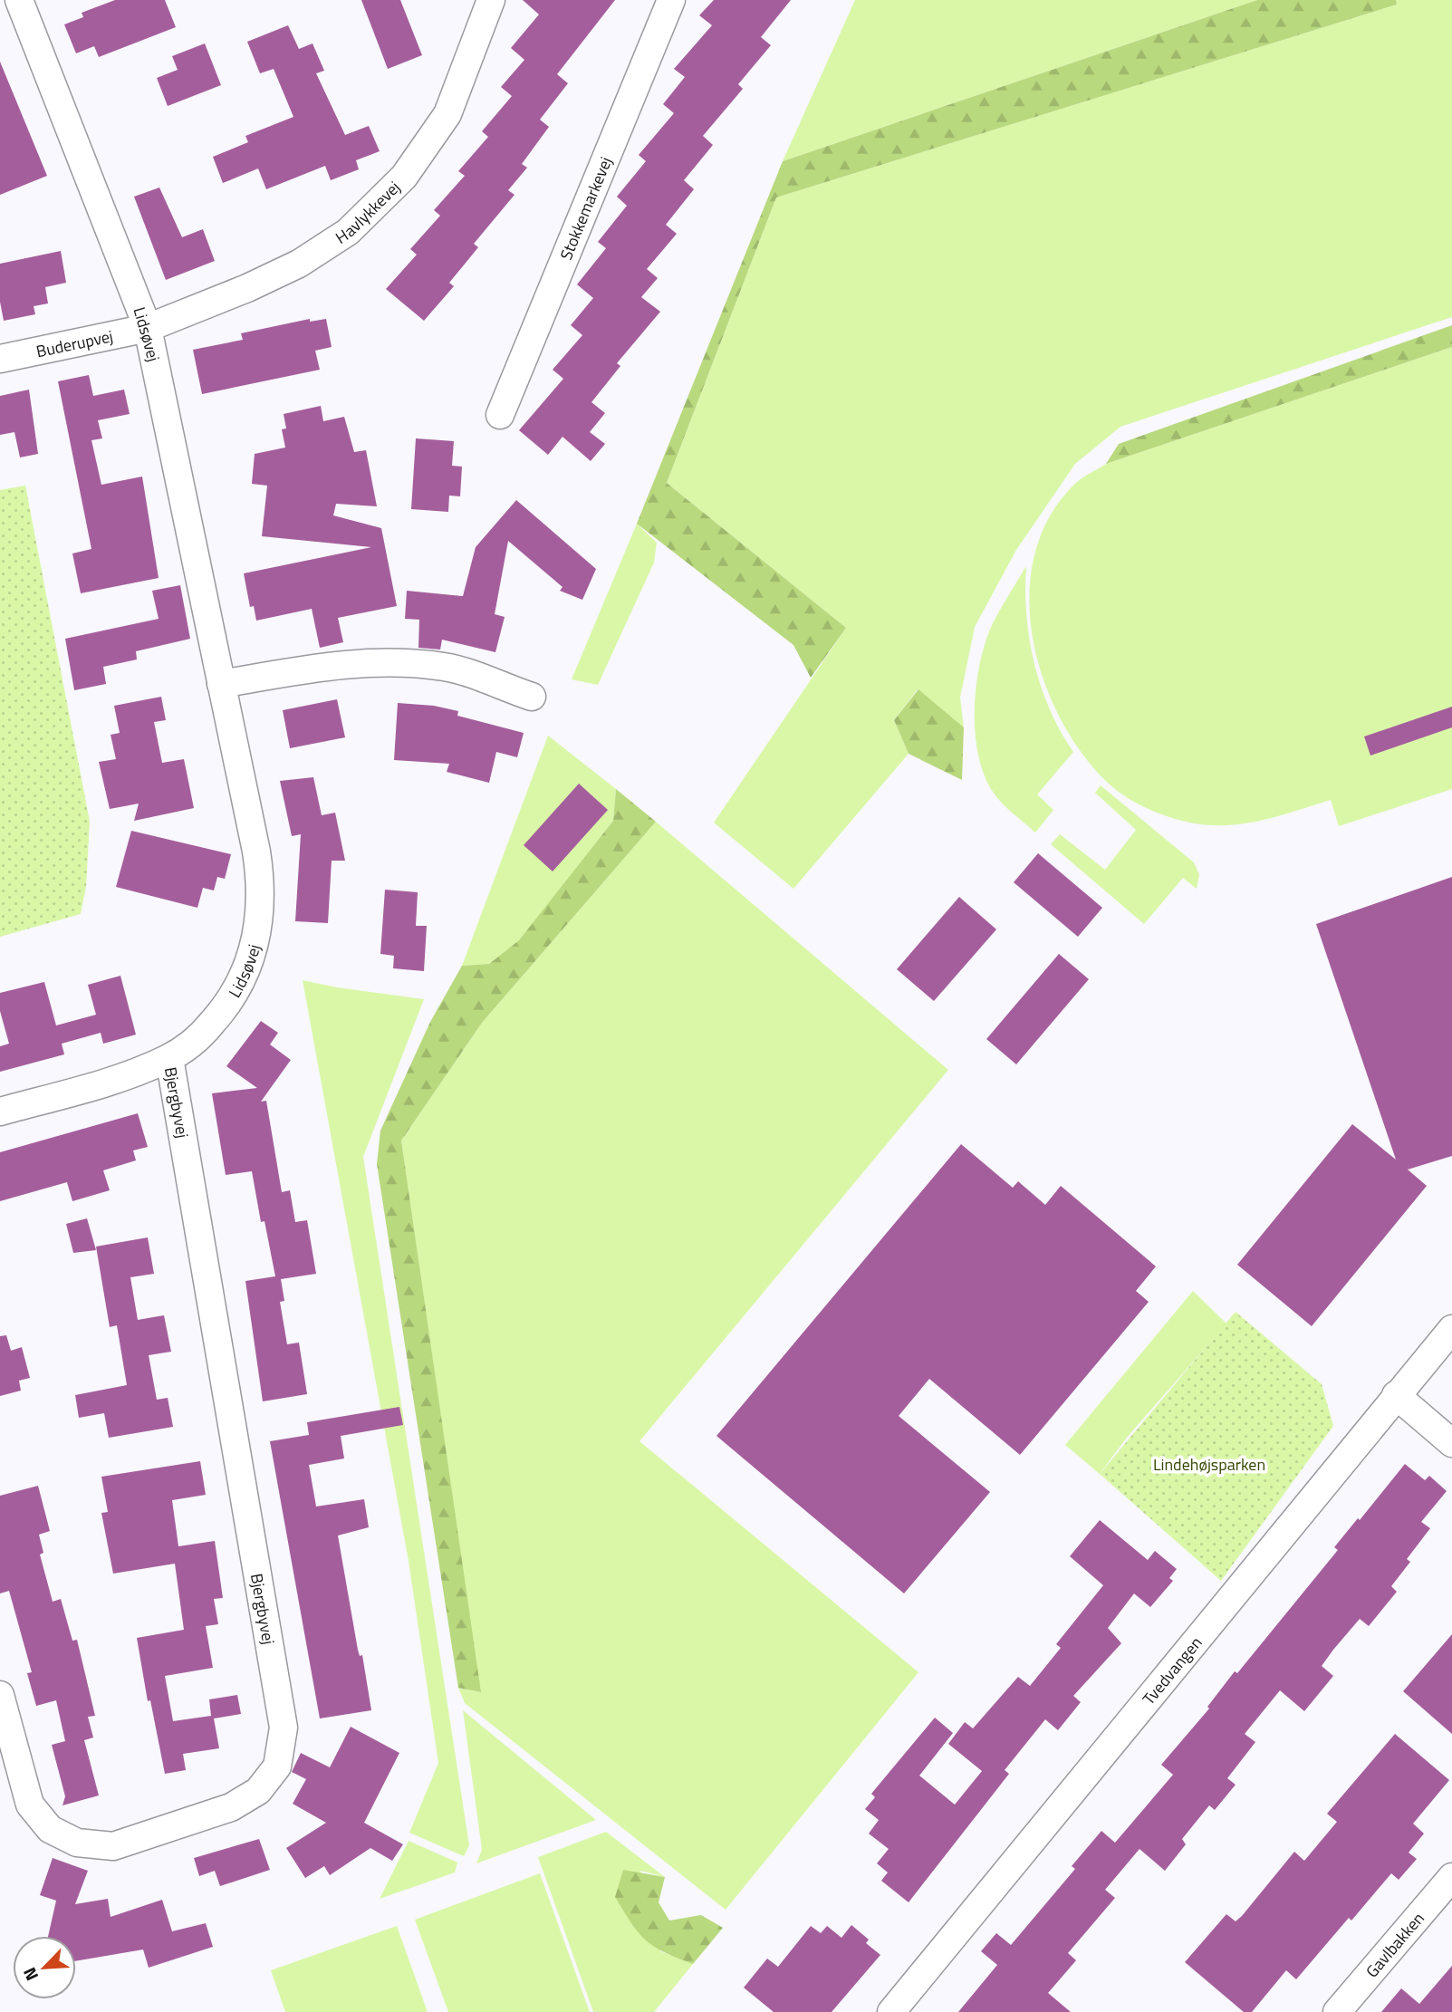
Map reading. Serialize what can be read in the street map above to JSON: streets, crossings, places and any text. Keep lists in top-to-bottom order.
{
  "streets": {
    "street": [
      "Stokkemarkevej",
      "Havlykkevej",
      "Lidsøvej",
      "Buderupvej",
      "Bjergbyvej",
      "Tvedvangen",
      "Gavlbakken"
    ]
  },
  "crossings": [
    ["Havlykkevej", "Lidsøvej"],
    ["Havlykkevej", "Buderupvej"],
    ["Lidsøvej", "Buderupvej"],
    ["Lidsøvej", "Bjergbyvej"]
  ],
  "parks": ["Lindehøjsparken"],
  "north": "bottom left"
}
